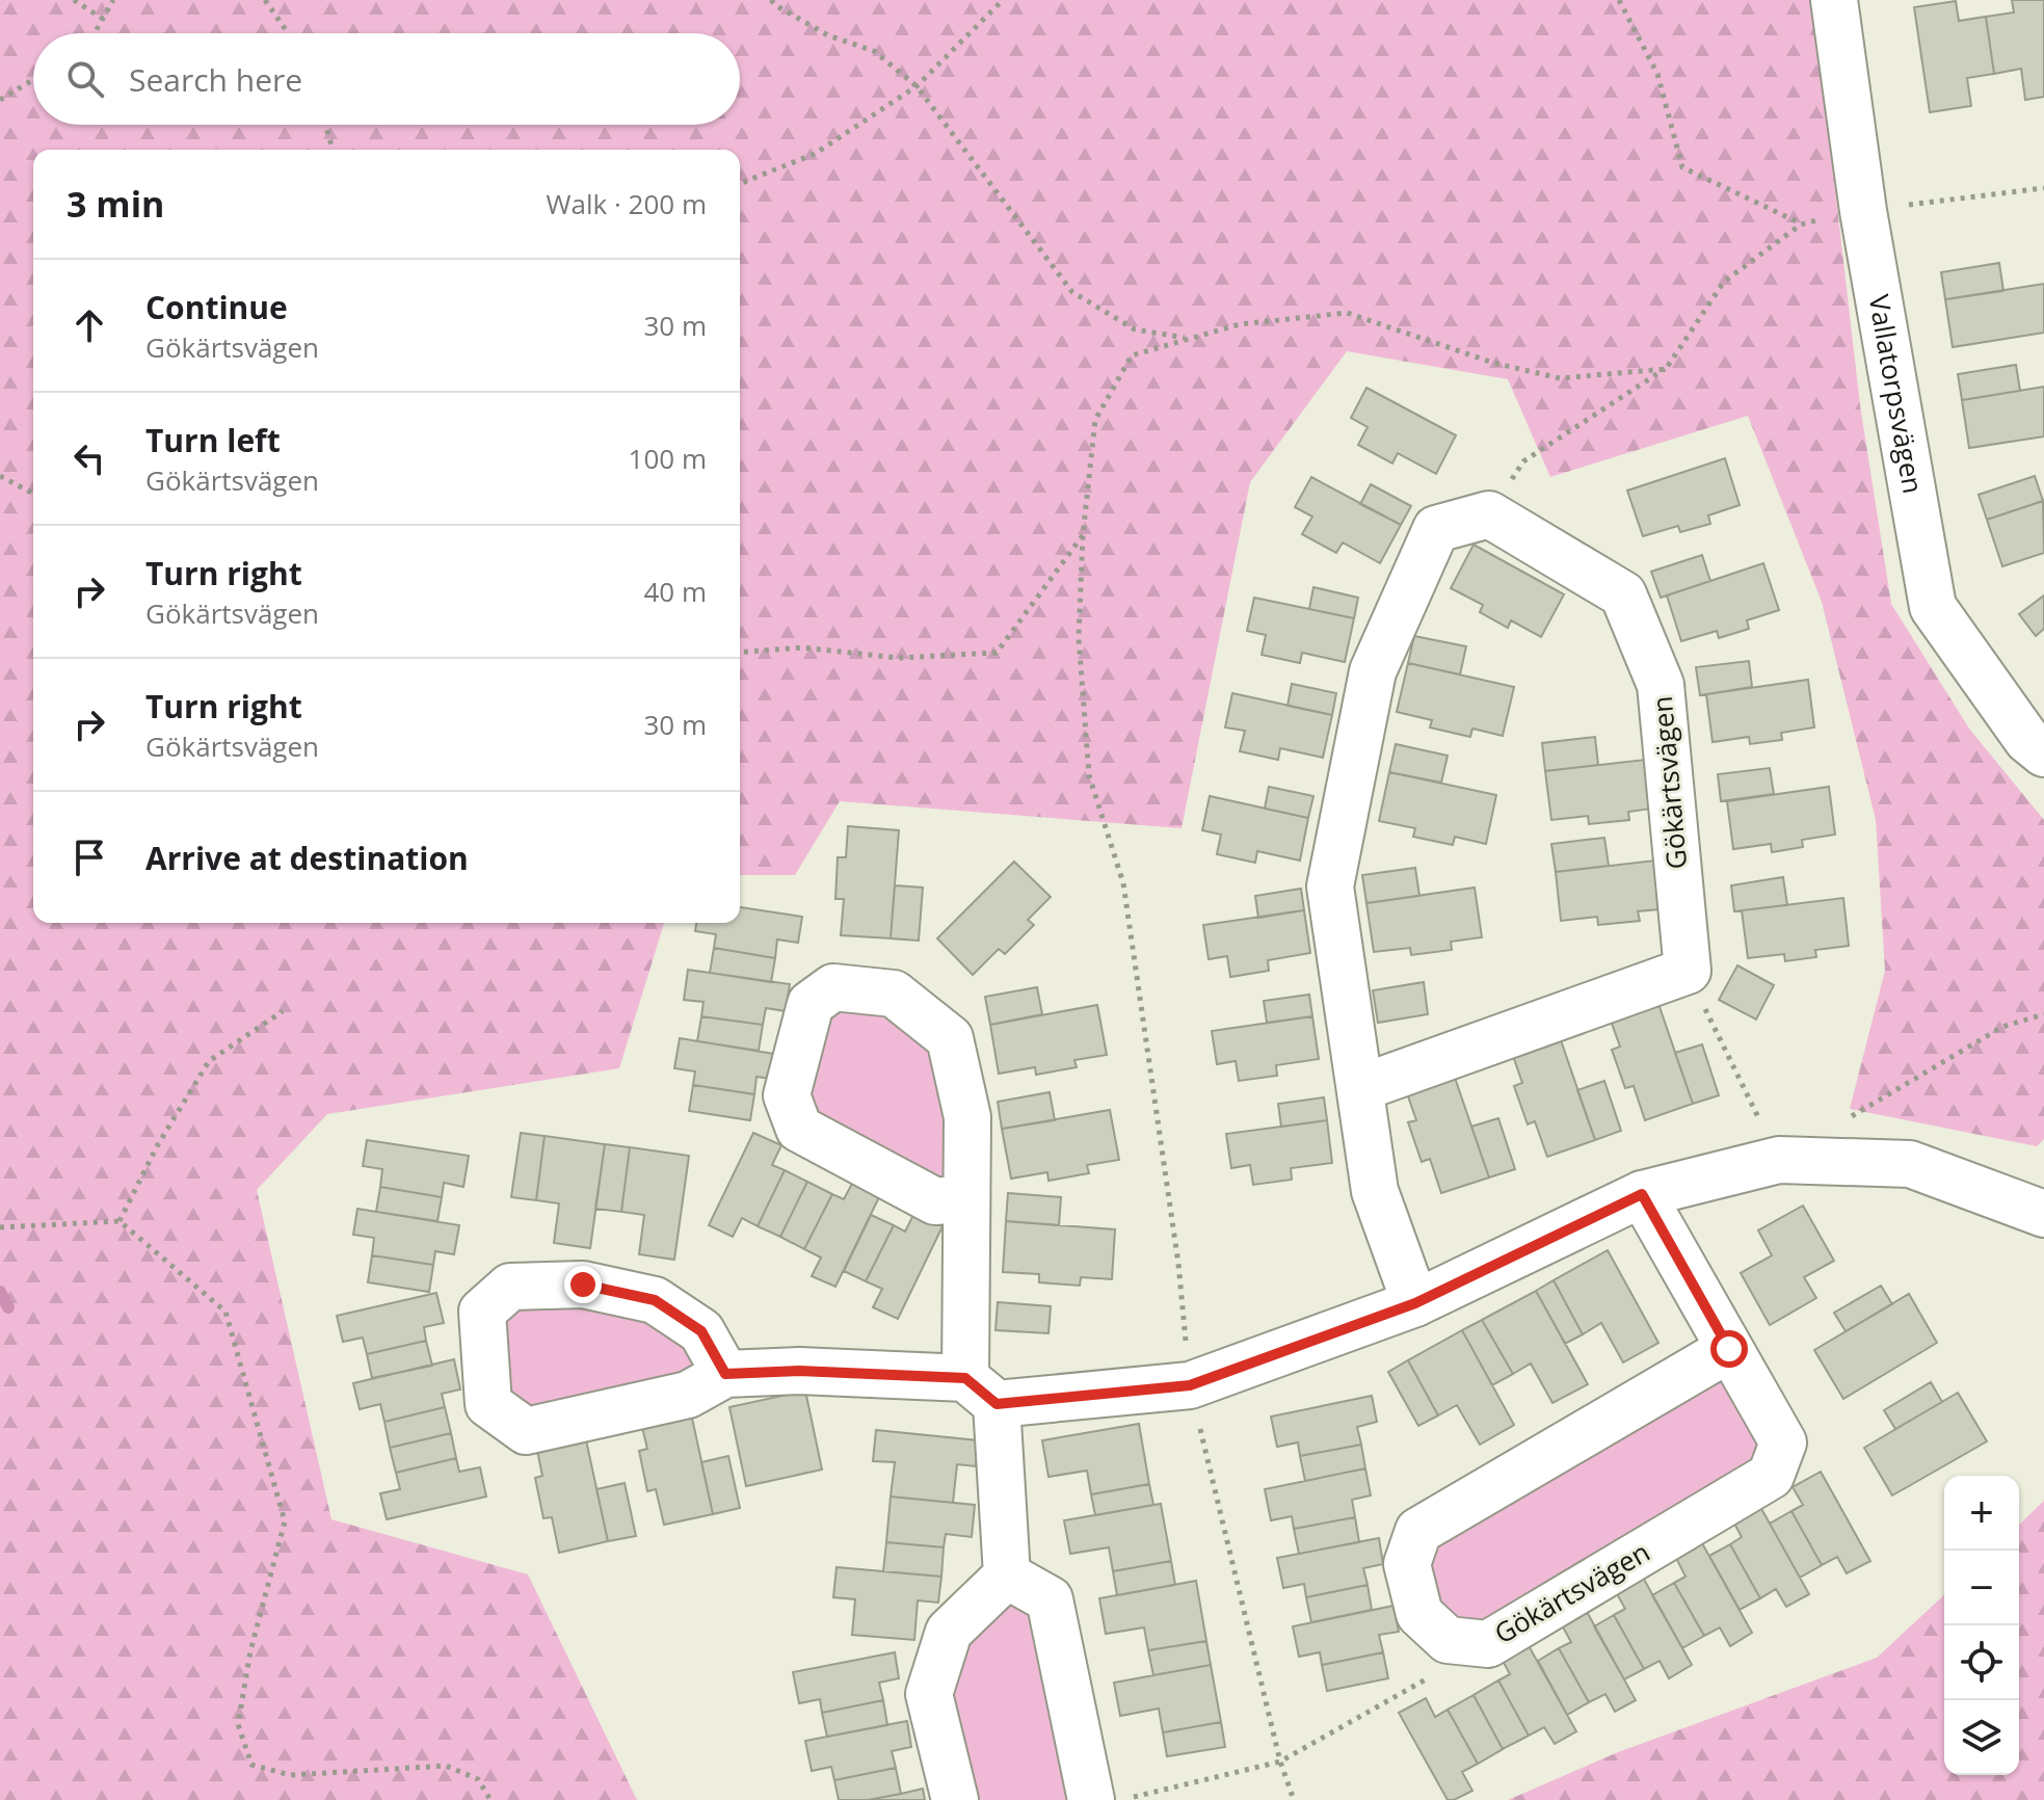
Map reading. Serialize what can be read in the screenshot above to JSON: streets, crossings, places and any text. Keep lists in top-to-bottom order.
{
  "streets": {
    "street": ["Vallatorpsvägen", "Gökärtsvägen"]
  },
  "page": {
    "search": "Search here",
    "heading": ["3 min", "Walk · 200 m"],
    "list": [
      ["Continue", "Gökärtsvägen", "30 m"],
      ["Turn left", "Gökärtsvägen", "100 m"],
      ["Turn right", "Gökärtsvägen", "40 m"],
      ["Turn right", "Gökärtsvägen", "30 m"],
      "Arrive at destination"
    ],
    "map_buttons": ["+", "−"]
  }
}
